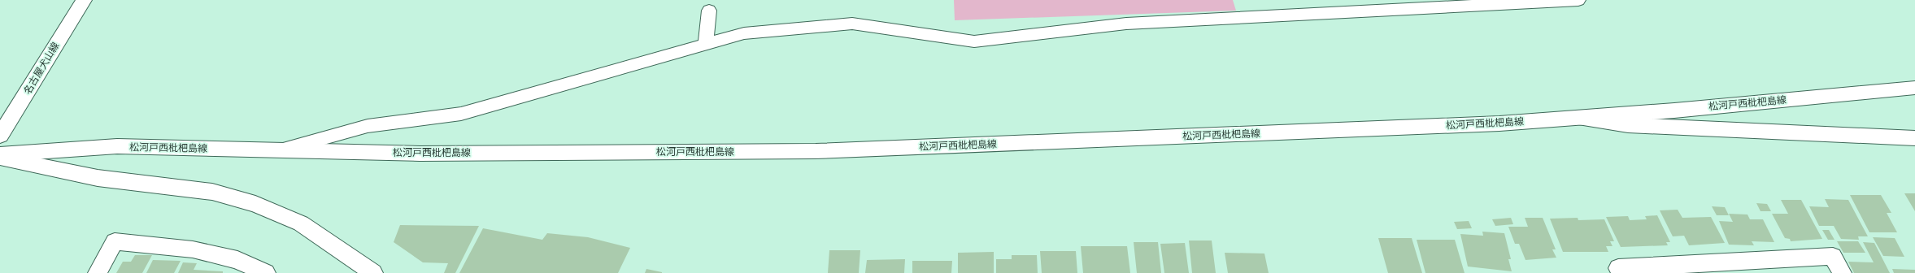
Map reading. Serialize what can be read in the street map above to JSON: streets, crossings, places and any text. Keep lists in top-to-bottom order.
{
  "streets": {
    "main road": ["名古屋犬山線", "松河戸西枇杷島線"]
  }
}
